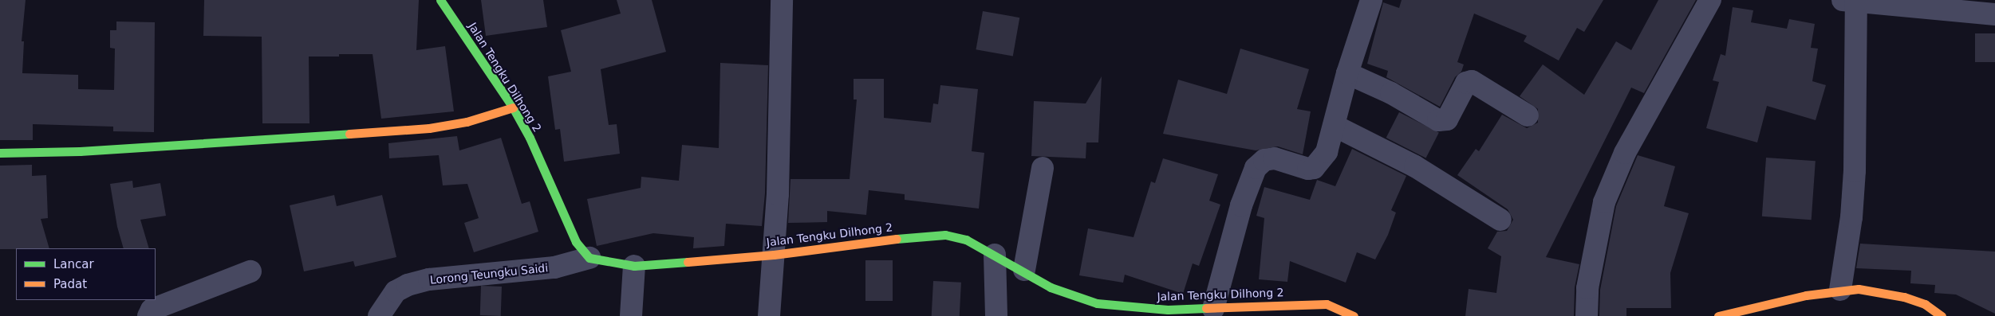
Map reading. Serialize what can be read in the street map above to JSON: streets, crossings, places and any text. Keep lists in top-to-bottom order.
{
  "streets": {
    "street": ["Jalan Tengku Dilhong 2", "Lorong Teungku Saidi"]
  },
  "crossings": [
    ["Jalan Tengku Dilhong 2", "Lorong Teungku Saidi"]
  ],
  "legend": ["Lancar", "Padat"]
}
